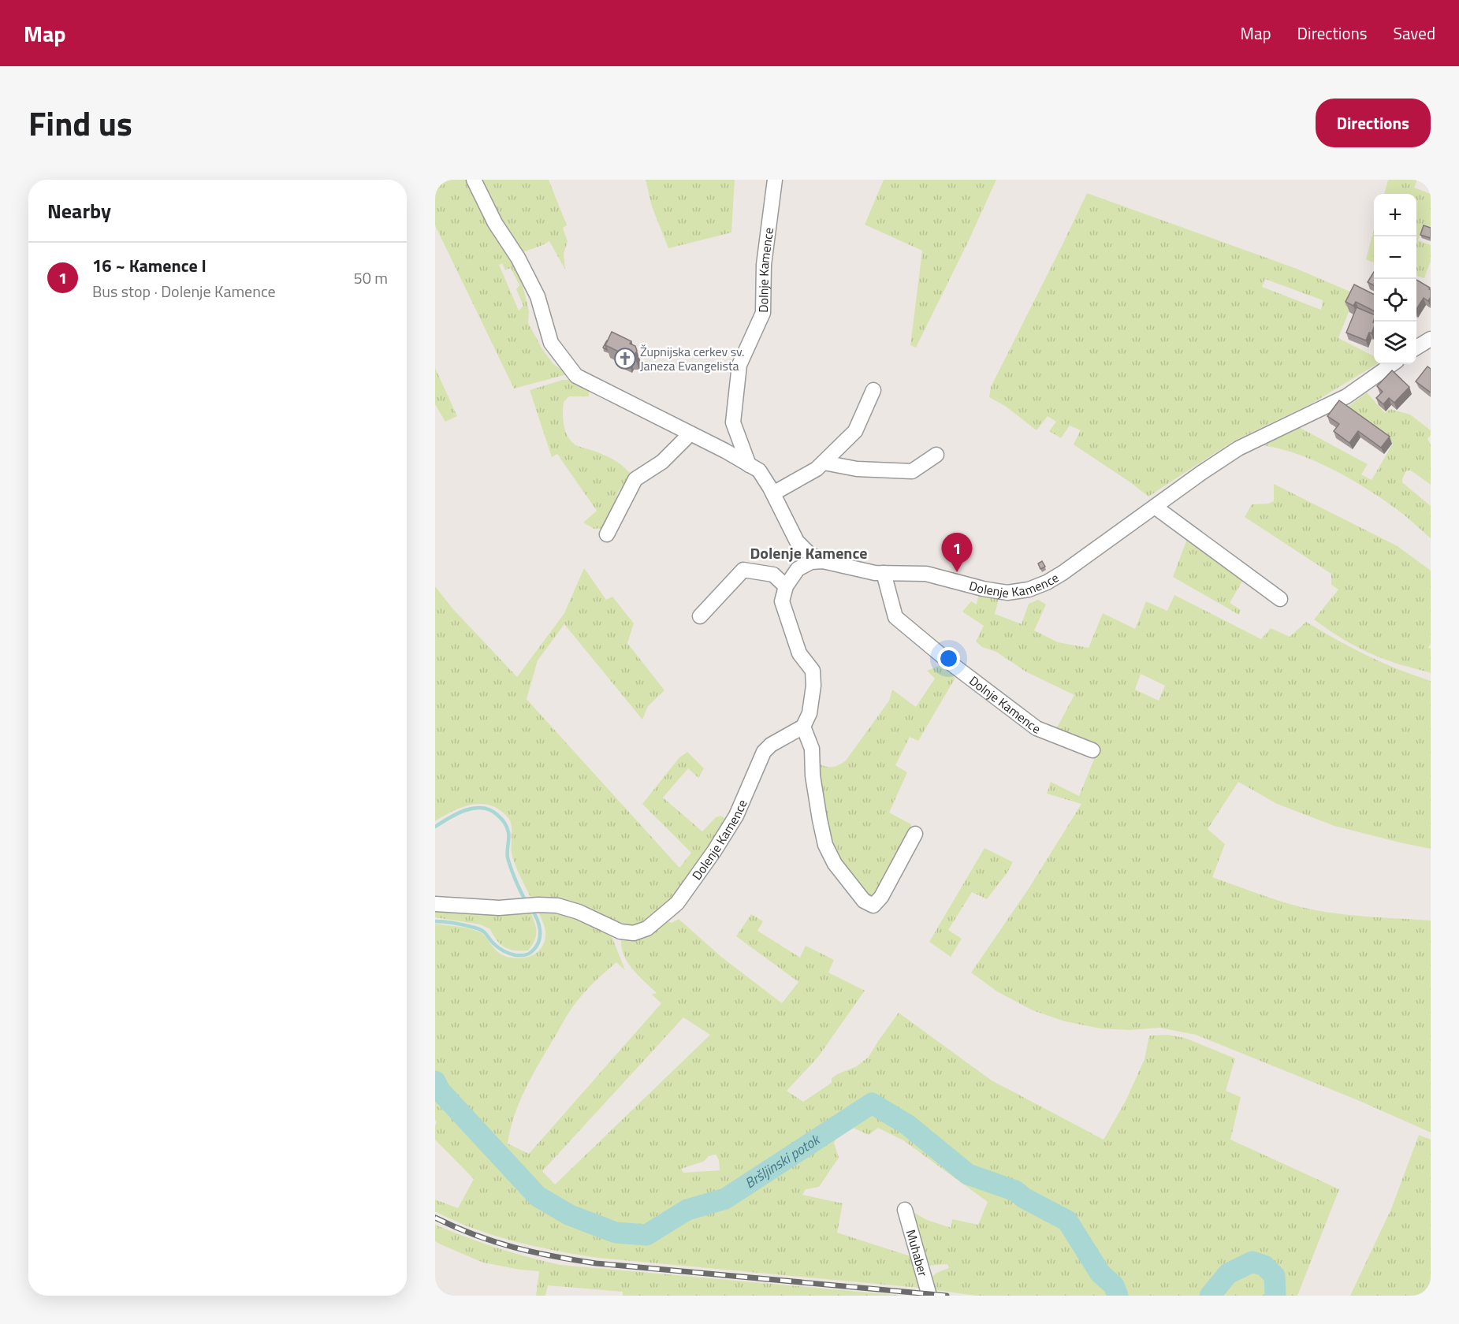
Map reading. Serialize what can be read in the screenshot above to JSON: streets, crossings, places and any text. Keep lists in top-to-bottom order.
{
  "streets": {
    "street": ["Dolnje Kamence", "Dolenje Kamence", "Muhaber"]
  },
  "crossings": [
    ["Dolnje Kamence", "Dolenje Kamence"]
  ],
  "districts": ["Dolenje Kamence"],
  "water": ["Bršljinski potok"],
  "places": {
    "church": ["Župnijska cerkev sv. Janeza Evangelista"]
  },
  "page": {
    "header": "Map",
    "nav": ["Map", "Directions", "Saved"],
    "title": "Find us",
    "buttons": "Directions",
    "heading": "Nearby",
    "map_buttons": ["+", "−"],
    "list": [
      {
        "mark": "1",
        "name": "16 ~ Kamence I",
        "note": "Bus stop · Dolenje Kamence",
        "value": "50 m"
      }
    ],
    "pins": "1"
  }
}
